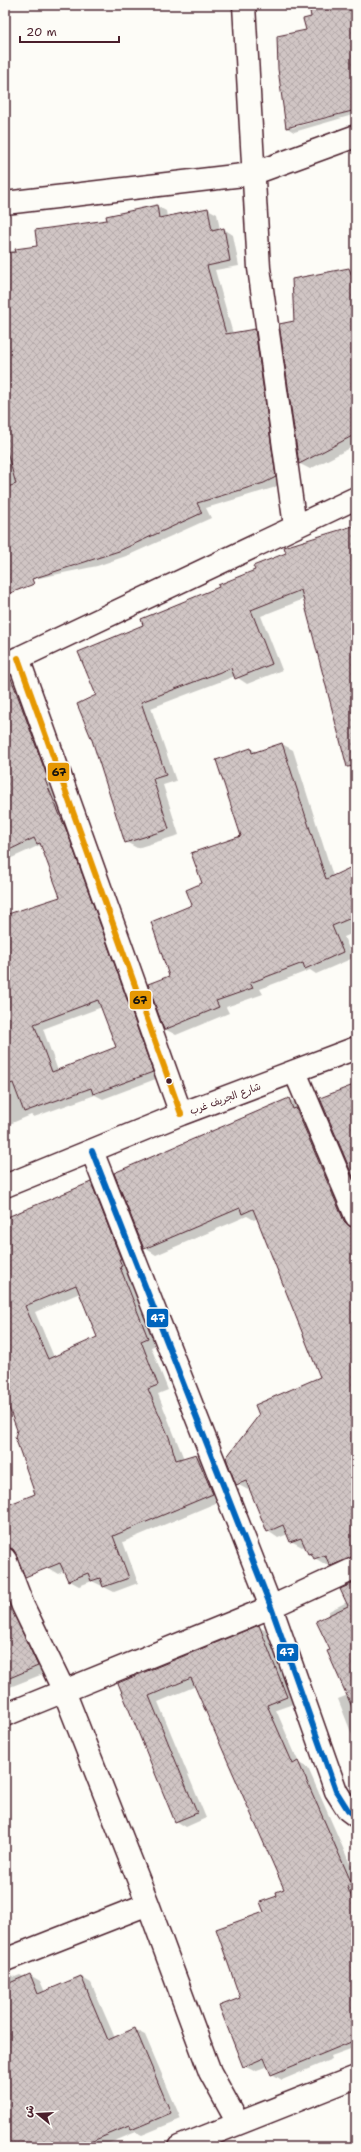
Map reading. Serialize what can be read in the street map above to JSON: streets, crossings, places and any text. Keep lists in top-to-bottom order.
{
  "streets": {
    "street": ["شارع الجريف غرب"]
  },
  "lines": ["transit line 67", "transit line 47"],
  "scale_bar": "20 m",
  "north": "left"
}
